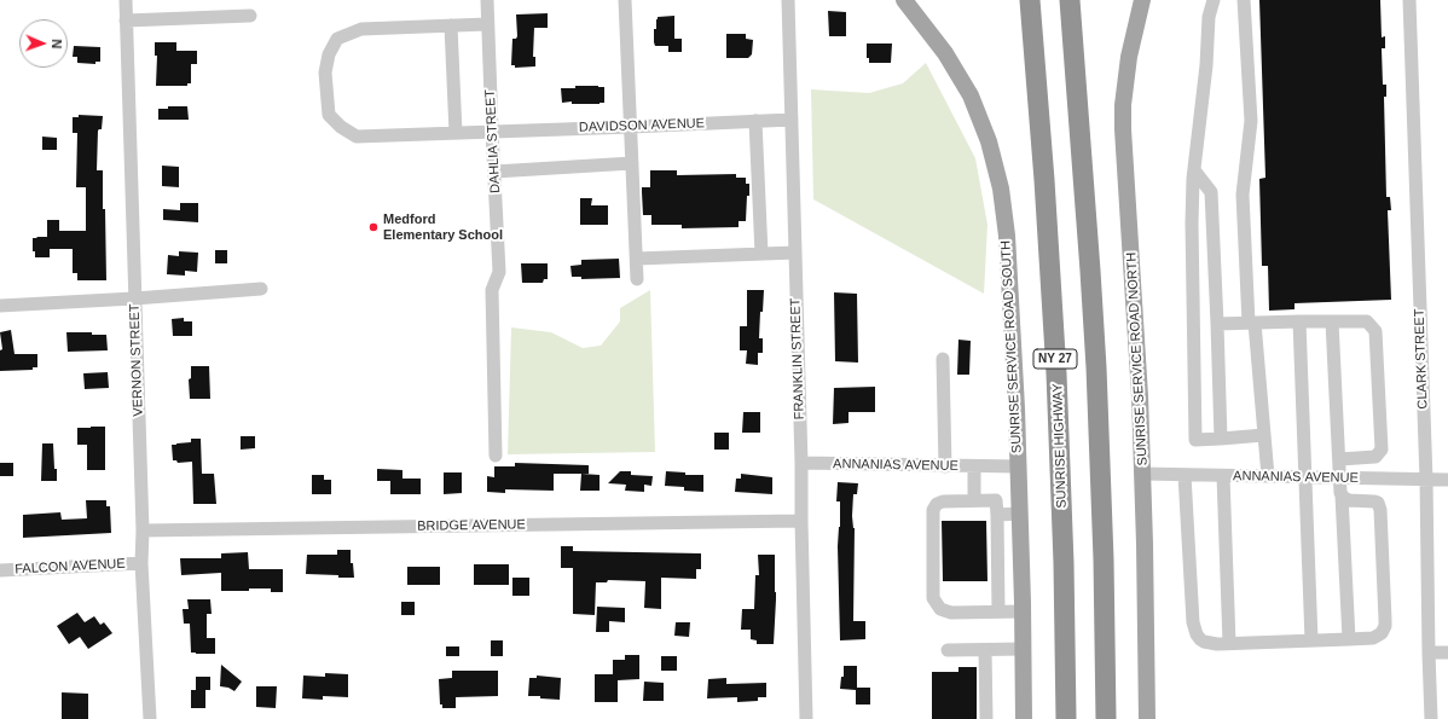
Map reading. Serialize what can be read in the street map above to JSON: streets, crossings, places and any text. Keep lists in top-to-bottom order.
{
  "streets": {
    "highway": ["NY 27", "SUNRISE HIGHWAY"],
    "main road": ["SUNRISE SERVICE ROAD SOUTH", "SUNRISE SERVICE ROAD NORTH"],
    "street": [
      "DAVIDSON AVENUE",
      "DAHLIA STREET",
      "FRANKLIN STREET",
      "CLARK STREET",
      "VERNON STREET",
      "ANNANIAS AVENUE",
      "BRIDGE AVENUE",
      "FALCON AVENUE"
    ]
  },
  "crossings": [
    ["DAVIDSON AVENUE", "DAHLIA STREET"],
    ["DAVIDSON AVENUE", "FRANKLIN STREET"],
    ["SUNRISE SERVICE ROAD SOUTH", "ANNANIAS AVENUE"],
    ["FRANKLIN STREET", "ANNANIAS AVENUE"],
    ["FRANKLIN STREET", "BRIDGE AVENUE"],
    ["SUNRISE SERVICE ROAD NORTH", "ANNANIAS AVENUE"],
    ["CLARK STREET", "ANNANIAS AVENUE"],
    ["VERNON STREET", "BRIDGE AVENUE"],
    ["VERNON STREET", "FALCON AVENUE"]
  ],
  "places": ["Medford Elementary School"],
  "north": "right"
}
